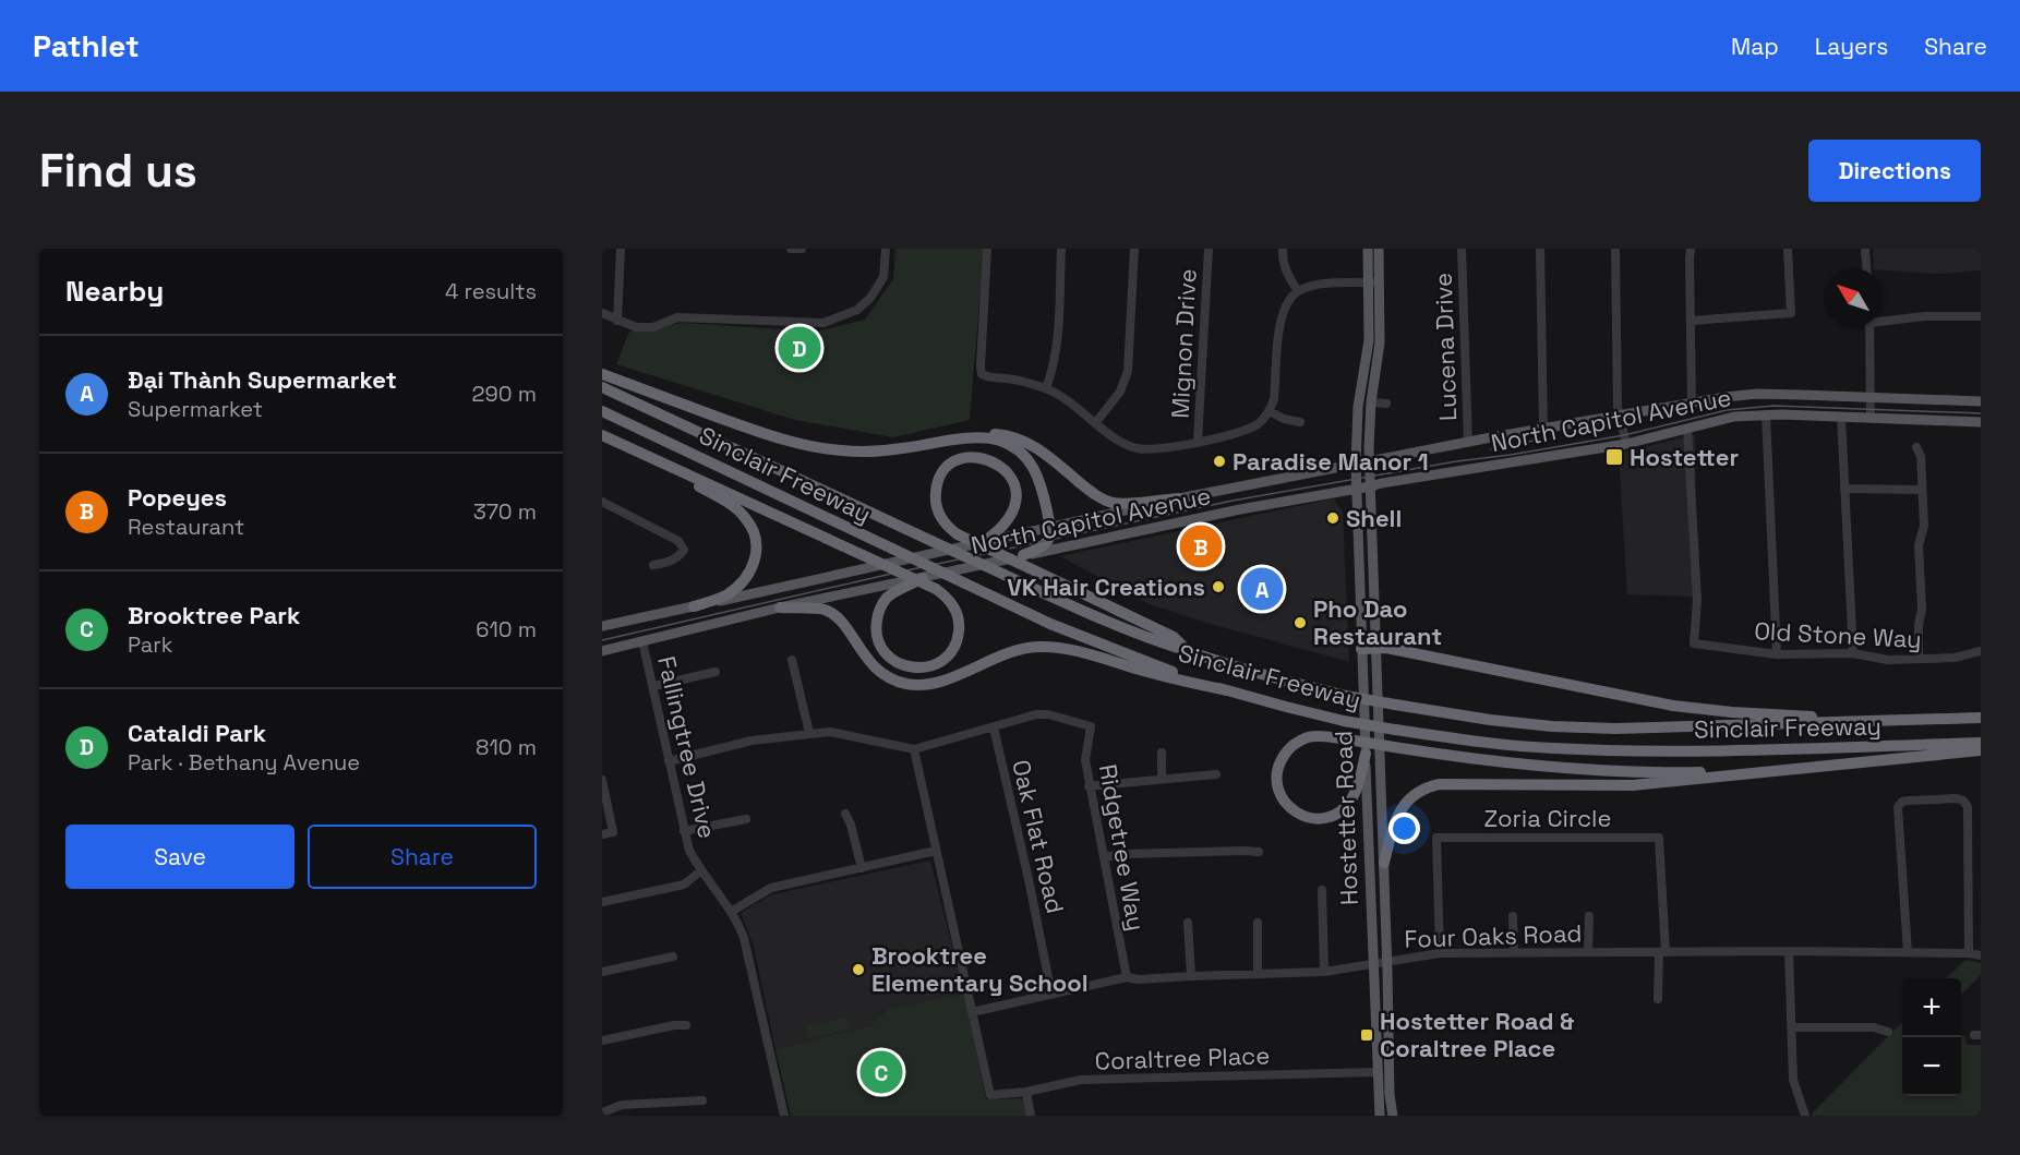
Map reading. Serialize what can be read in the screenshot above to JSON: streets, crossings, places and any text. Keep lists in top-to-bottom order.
{
  "streets": {
    "highway": ["Sinclair Freeway"],
    "main road": ["North Capitol Avenue", "Hostetter Road"],
    "street": [
      "Mignon Drive",
      "Lucena Drive",
      "Old Stone Way",
      "Fallingtree Drive",
      "Zoria Circle",
      "Oak Flat Road",
      "Ridgetree Way",
      "Four Oaks Road",
      "Coraltree Place"
    ]
  },
  "crossings": [
    ["Lucena Drive", "North Capitol Avenue"],
    ["North Capitol Avenue", "Old Stone Way"],
    ["North Capitol Avenue", "Fallingtree Drive"],
    ["North Capitol Avenue", "Hostetter Road"],
    ["Fallingtree Drive", "Ridgetree Way"],
    ["Hostetter Road", "Four Oaks Road"],
    ["Hostetter Road", "Coraltree Place"],
    ["Zoria Circle", "Four Oaks Road"],
    ["Oak Flat Road", "Ridgetree Way"],
    ["Oak Flat Road", "Four Oaks Road"],
    ["Ridgetree Way", "Four Oaks Road"],
    ["Four Oaks Road", "Coraltree Place"]
  ],
  "places": {
    "transit": ["Hostetter", "Hostetter Road & Coraltree Place"],
    "other": [
      "Paradise Manor 1",
      "Shell",
      "VK Hair Creations",
      "Pho Dao Restaurant",
      "Brooktree Elementary School"
    ]
  },
  "north": "top left",
  "page": {
    "header": "Pathlet",
    "nav": ["Map", "Layers", "Share"],
    "buttons": [
      "Directions",
      ["Save", "Share"]
    ],
    "title": "Find us",
    "heading": ["Nearby", "4 results"],
    "pins": [
      "D",
      "B",
      "A",
      "C"
    ],
    "list": [
      {
        "mark": "A",
        "name": "Đại Thành Supermarket",
        "note": "Supermarket",
        "value": "290 m"
      },
      {
        "mark": "B",
        "name": "Popeyes",
        "note": "Restaurant",
        "value": "370 m"
      },
      {
        "mark": "C",
        "name": "Brooktree Park",
        "note": "Park",
        "value": "610 m"
      },
      {
        "mark": "D",
        "name": "Cataldi Park",
        "note": "Park · Bethany Avenue",
        "value": "810 m"
      }
    ],
    "map_buttons": ["+", "−"]
  }
}
